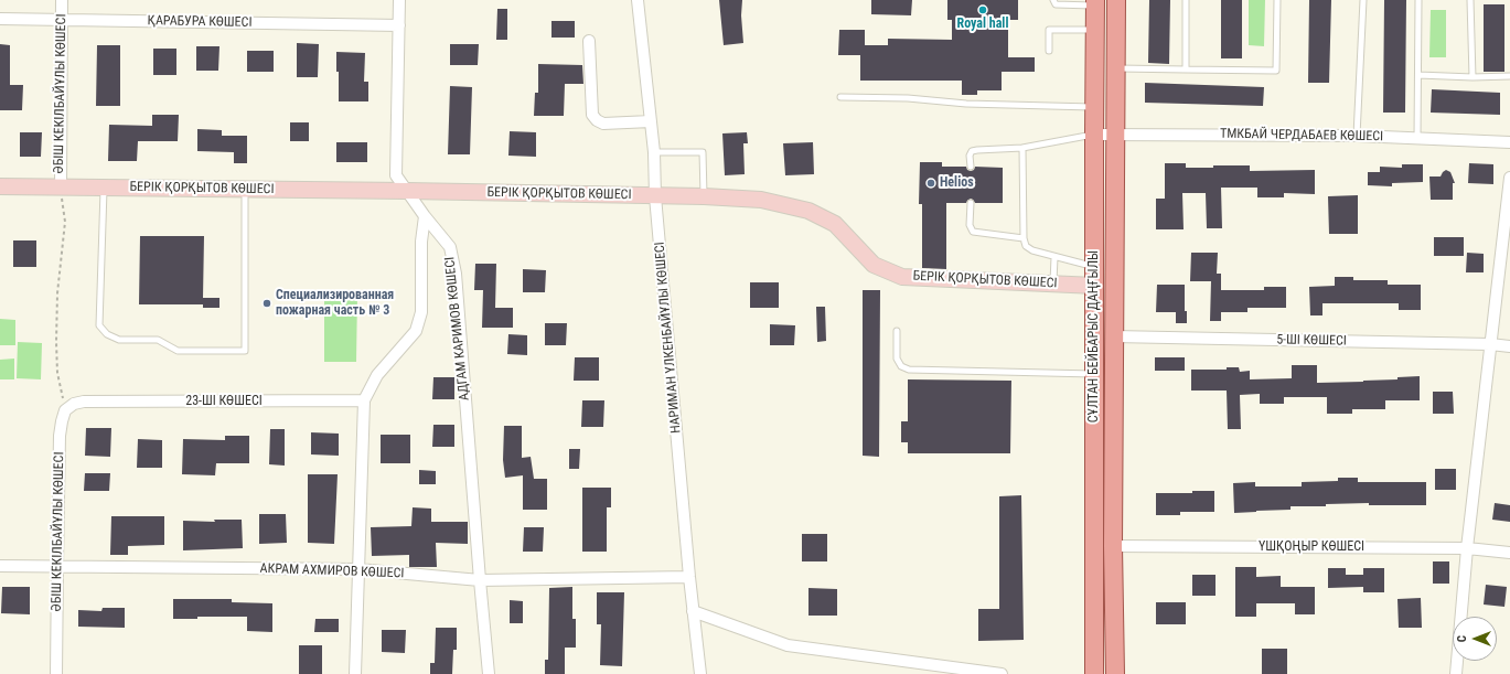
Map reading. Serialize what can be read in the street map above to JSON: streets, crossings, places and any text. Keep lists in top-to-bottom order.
{
  "streets": {
    "main road": ["СҰЛТАН БЕЙБАРЫС ДАҢҒЫЛЫ"],
    "street": [
      "ҚАРАБУРА КӨШЕСІ",
      "ӘБІШ КЕКІЛБАЙҰЛЫ КӨШЕСІ",
      "ТМКБАЙ ЧЕРДАБАЕВ КӨШЕСІ",
      "БЕРІК ҚОРҚЫТОВ КӨШЕСІ",
      "АДГАМ КАРИМОВ КӨШЕСІ",
      "НАРИМАН ҮЛКЕНБАЙҰЛЫ КӨШЕСІ",
      "5-ШІ КӨШЕСІ",
      "23-ШI КӨШЕСI",
      "ҮШҚОҢЫР КӨШЕСІ",
      "АКРАМ АХМИРОВ КӨШЕСІ"
    ]
  },
  "crossings": [
    ["ҚАРАБУРА КӨШЕСІ", "ӘБІШ КЕКІЛБАЙҰЛЫ КӨШЕСІ"],
    ["ҚАРАБУРА КӨШЕСІ", "АДГАМ КАРИМОВ КӨШЕСІ"],
    ["ӘБІШ КЕКІЛБАЙҰЛЫ КӨШЕСІ", "БЕРІК ҚОРҚЫТОВ КӨШЕСІ"],
    ["ӘБІШ КЕКІЛБАЙҰЛЫ КӨШЕСІ", "23-ШI КӨШЕСI"],
    ["ӘБІШ КЕКІЛБАЙҰЛЫ КӨШЕСІ", "АКРАМ АХМИРОВ КӨШЕСІ"],
    ["ТМКБАЙ ЧЕРДАБАЕВ КӨШЕСІ", "СҰЛТАН БЕЙБАРЫС ДАҢҒЫЛЫ"],
    ["БЕРІК ҚОРҚЫТОВ КӨШЕСІ", "АДГАМ КАРИМОВ КӨШЕСІ"],
    ["БЕРІК ҚОРҚЫТОВ КӨШЕСІ", "СҰЛТАН БЕЙБАРЫС ДАҢҒЫЛЫ"],
    ["БЕРІК ҚОРҚЫТОВ КӨШЕСІ", "НАРИМАН ҮЛКЕНБАЙҰЛЫ КӨШЕСІ"],
    ["АДГАМ КАРИМОВ КӨШЕСІ", "АКРАМ АХМИРОВ КӨШЕСІ"],
    ["СҰЛТАН БЕЙБАРЫС ДАҢҒЫЛЫ", "5-ШІ КӨШЕСІ"],
    ["СҰЛТАН БЕЙБАРЫС ДАҢҒЫЛЫ", "ҮШҚОҢЫР КӨШЕСІ"],
    ["НАРИМАН ҮЛКЕНБАЙҰЛЫ КӨШЕСІ", "АКРАМ АХМИРОВ КӨШЕСІ"]
  ],
  "places": ["Royal hall", "Helios", "Специализированная пожарная часть № 3"],
  "north": "left"
}
